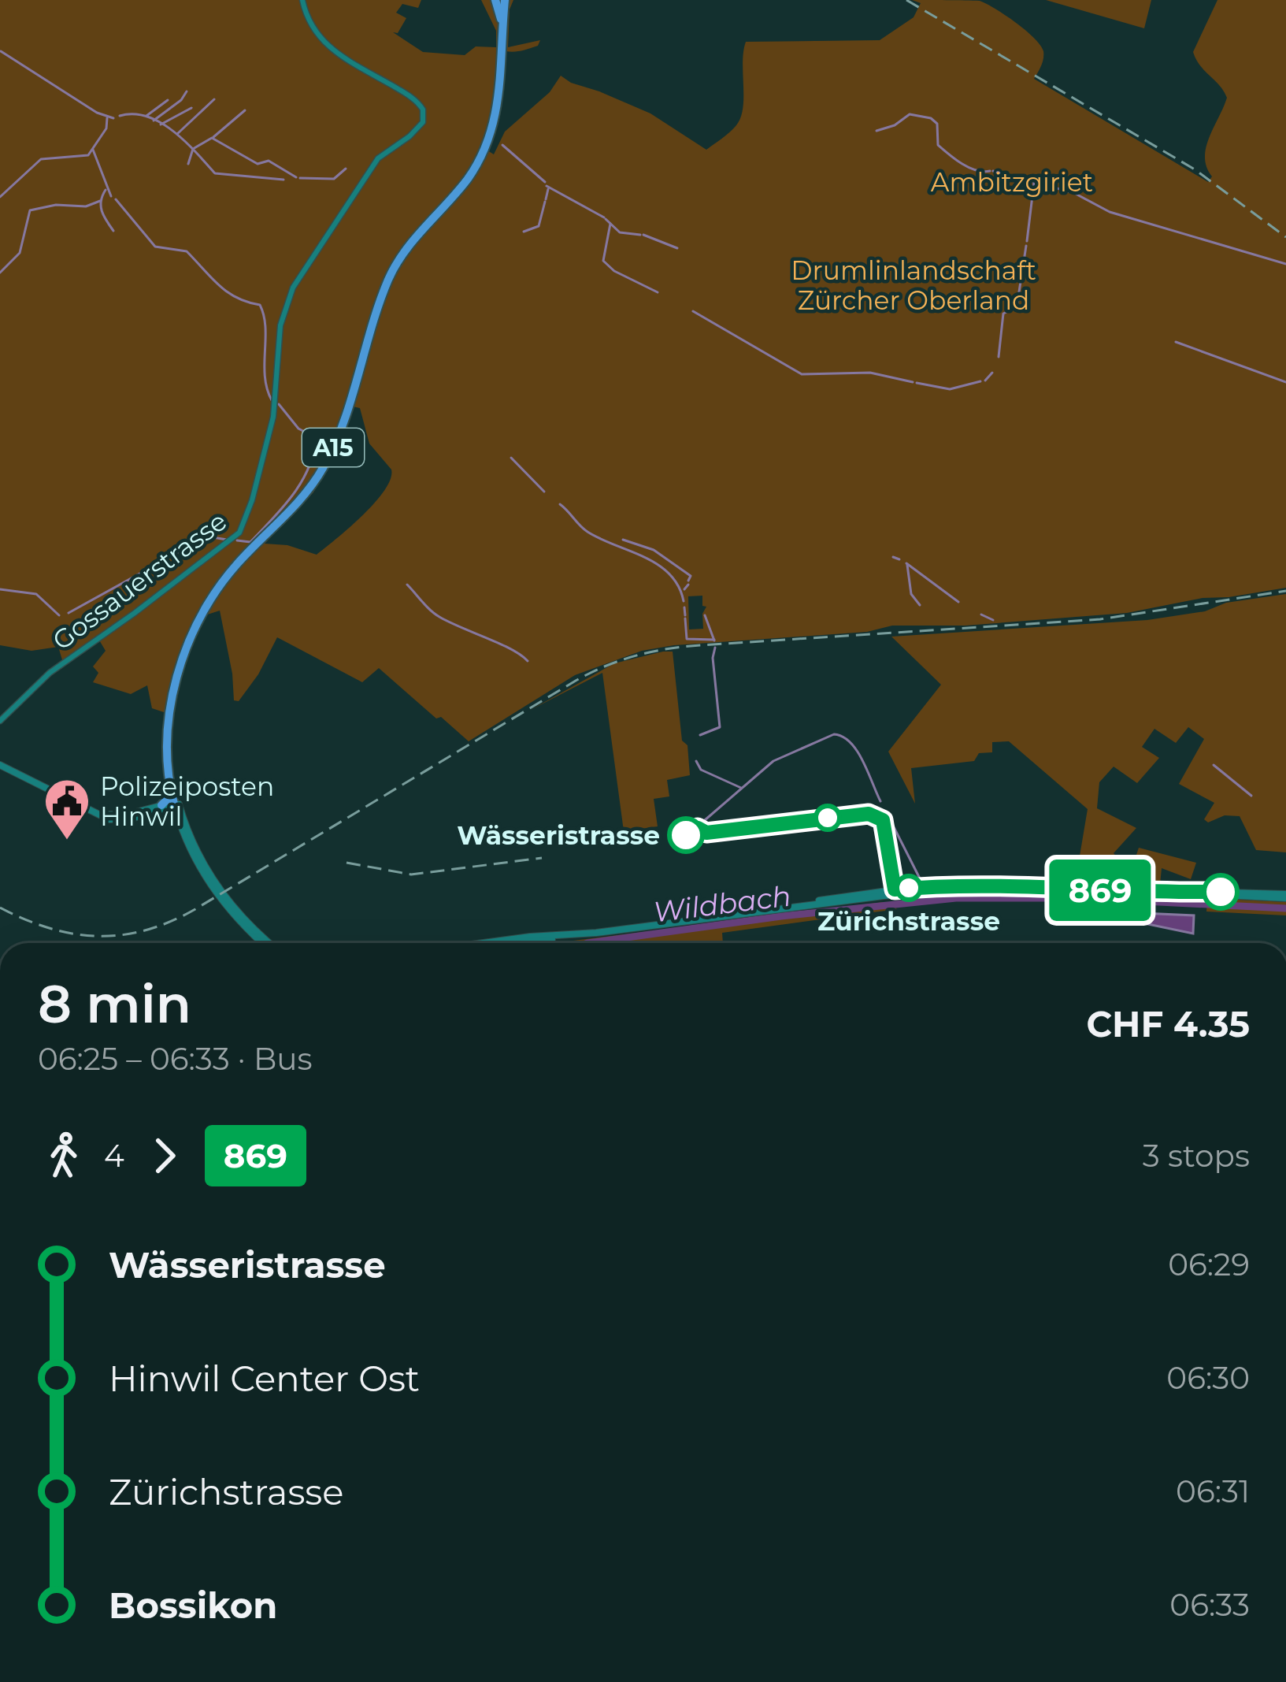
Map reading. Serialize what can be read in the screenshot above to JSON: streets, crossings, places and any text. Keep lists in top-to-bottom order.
{
  "streets": {
    "highway": ["A15"],
    "street": ["Gossauerstrasse"]
  },
  "water": ["Wildbach"],
  "parks": ["Ambitzgiriet", "Drumlinlandschaft Zürcher Oberland"],
  "places": {
    "other": ["Wässeristrasse", "Zürichstrasse"],
    "public building": ["Polizeiposten Hinwil"]
  },
  "lines": ["bus line 869"],
  "page": {
    "on_map": "869",
    "heading": ["8 min", "06:25 – 06:33 · Bus", "CHF 4.35"],
    "legs": ["4", "869", "3 stops"],
    "list": [
      {
        "name": "Wässeristrasse",
        "value": "06:29"
      },
      {
        "name": "Hinwil Center Ost",
        "value": "06:30"
      },
      {
        "name": "Zürichstrasse",
        "value": "06:31"
      },
      {
        "name": "Bossikon",
        "value": "06:33"
      }
    ]
  }
}
